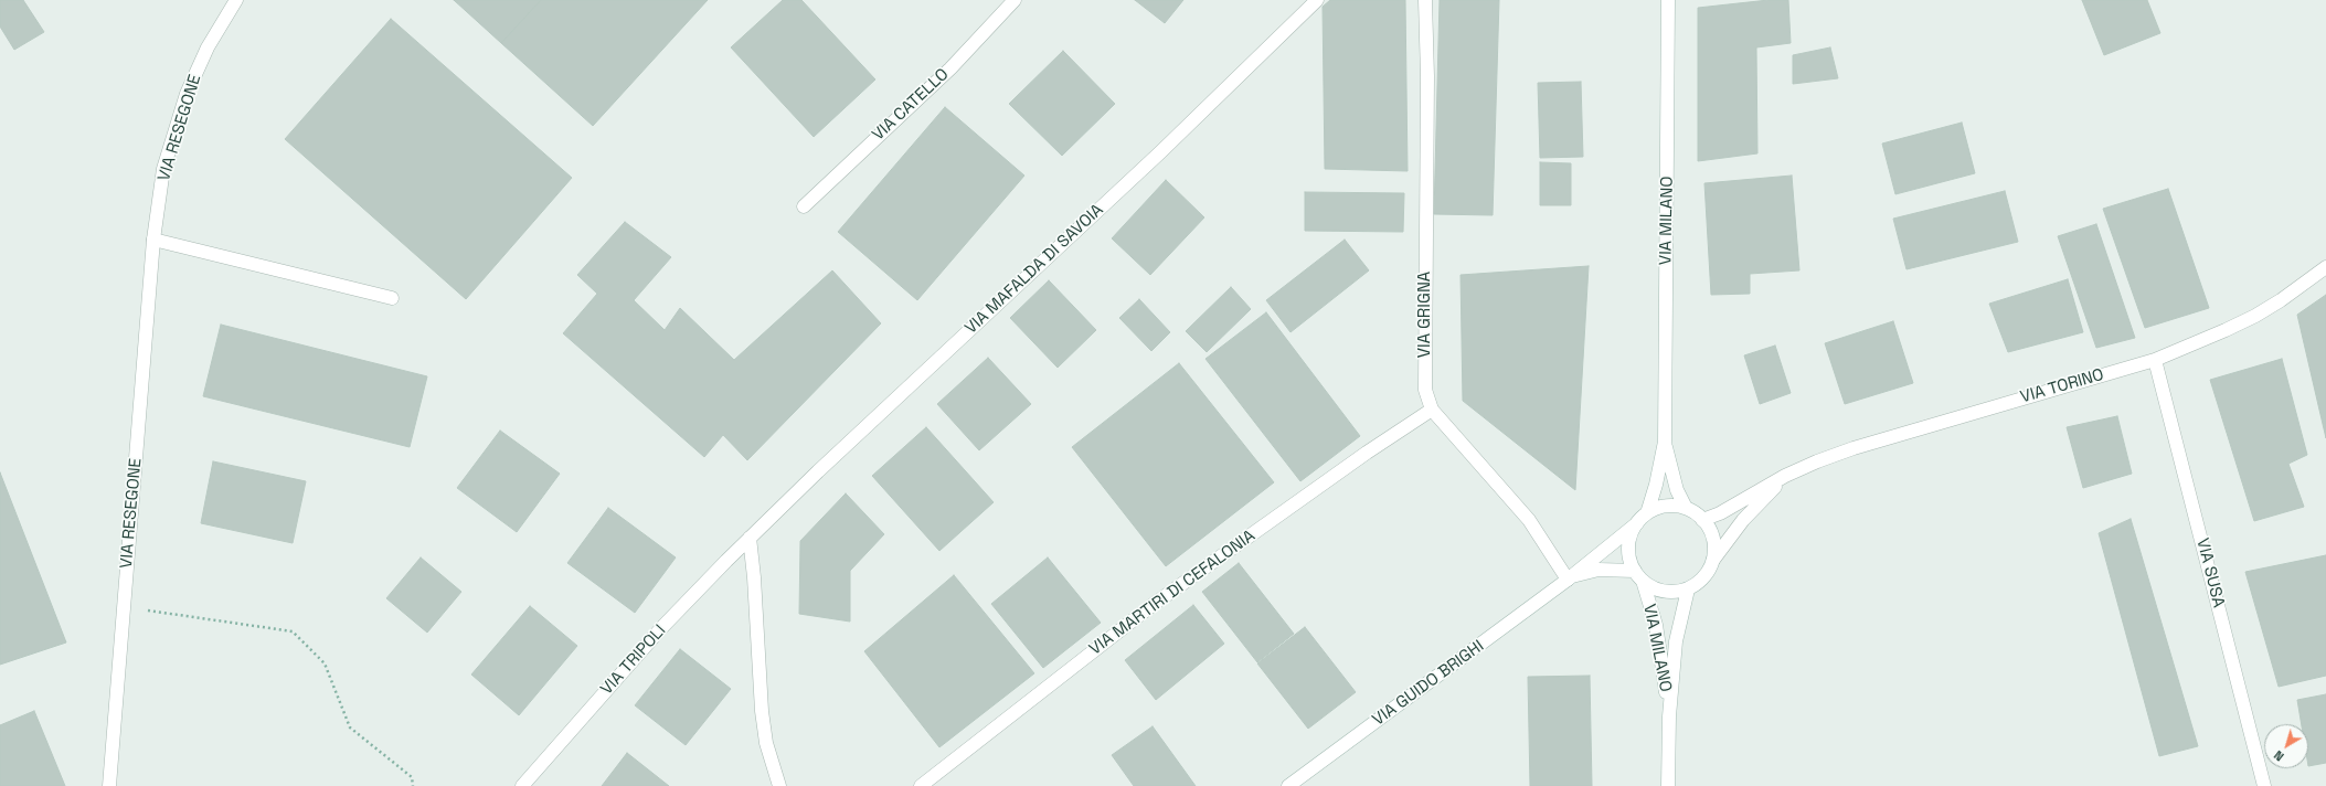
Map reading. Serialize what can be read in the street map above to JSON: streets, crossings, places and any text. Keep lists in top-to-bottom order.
{
  "streets": {
    "street": [
      "VIA CATELLO",
      "VIA RESEGONE",
      "VIA MILANO",
      "VIA MAFALDA DI SAVOIA",
      "VIA GRIGNA",
      "VIA TORINO",
      "VIA SUSA",
      "VIA MARTIRI DI CEFALONIA",
      "VIA TRIPOLI",
      "VIA GUIDO BRIGHI"
    ]
  },
  "crossings": [
    ["VIA MILANO", "VIA TORINO"],
    ["VIA MILANO", "VIA GUIDO BRIGHI"],
    ["VIA MAFALDA DI SAVOIA", "VIA TRIPOLI"],
    ["VIA GRIGNA", "VIA MARTIRI DI CEFALONIA"],
    ["VIA GRIGNA", "VIA GUIDO BRIGHI"],
    ["VIA TORINO", "VIA SUSA"],
    ["VIA TORINO", "VIA GUIDO BRIGHI"]
  ],
  "north": "bottom left"
}
